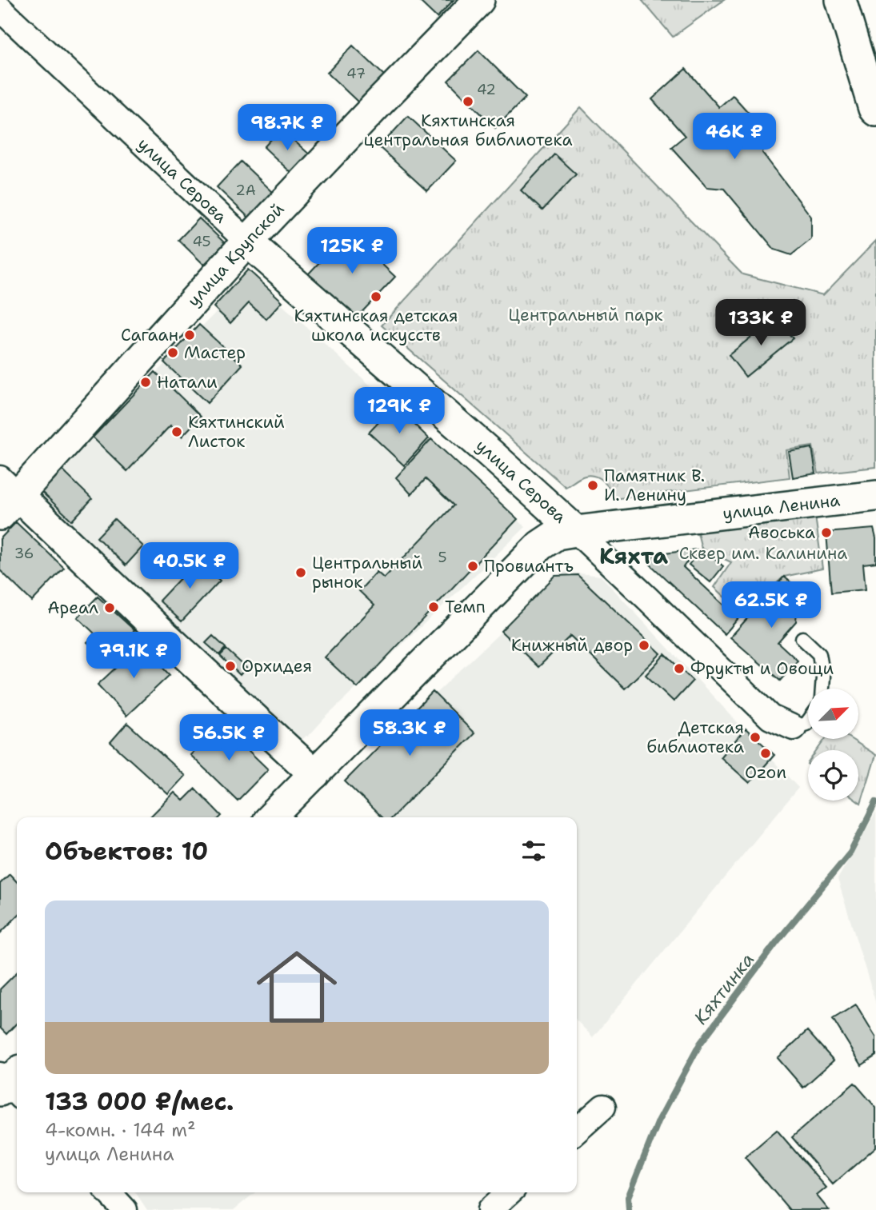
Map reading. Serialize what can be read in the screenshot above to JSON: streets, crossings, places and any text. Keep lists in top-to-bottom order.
{
  "streets": {
    "street": ["улица Серова", "улица Крупской", "улица Ленина"]
  },
  "crossings": [
    ["улица Серова", "улица Крупской"],
    ["улица Серова", "улица Ленина"]
  ],
  "districts": ["Кяхта"],
  "water": ["Кяхтинка"],
  "parks": ["Центральный парк", "Сквер им. Калинина"],
  "places": [
    "Кяхтинская центральная библиотека",
    "Кяхтинская детская школа искусств",
    "Сагаан",
    "Мастер",
    "Натали",
    "Кяхтинский Листок",
    "Памятник В. И. Ленину",
    "Авоська",
    "Провиантъ",
    "Центральный рынок",
    "Темп",
    "Ареал",
    "Книжный двор",
    "Орхидея",
    "Фрукты и Овощи",
    "Детская библиотека",
    "Ozon"
  ],
  "house_numbers": [
    "47",
    "42",
    "2А",
    "45",
    "36",
    "5"
  ],
  "north": "top right",
  "page": {
    "price": [
      "98.7K ₽",
      "46K ₽",
      "125K ₽",
      "133K ₽",
      "129K ₽",
      "40.5K ₽",
      "62.5K ₽",
      "79.1K ₽",
      "58.3K ₽",
      "56.5K ₽"
    ],
    "heading": "Объектов: 10",
    "list": [
      {
        "name": "133 000 ₽/мес.",
        "note": "4-комн. · 144 m² · улица Ленина"
      }
    ]
  }
}
